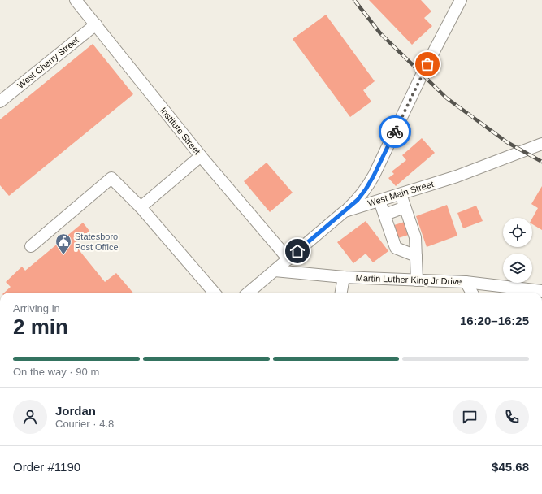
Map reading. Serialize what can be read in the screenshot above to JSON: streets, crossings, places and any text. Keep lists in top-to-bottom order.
{
  "streets": {
    "street": [
      "West Cherry Street",
      "Institute Street",
      "West Main Street",
      "Martin Luther King Jr Drive"
    ]
  },
  "crossings": [
    ["West Cherry Street", "Institute Street"],
    ["Institute Street", "West Main Street"],
    ["West Main Street", "Martin Luther King Jr Drive"]
  ],
  "places": {
    "public building": ["Statesboro Post Office"]
  },
  "page": {
    "heading": ["2 min", "Arriving in", "16:20–16:25"],
    "panel": [
      "Jordan",
      "Courier · 4.8",
      "Order #1190",
      "$45.68"
    ],
    "bar": "On the way · 90 m"
  }
}
